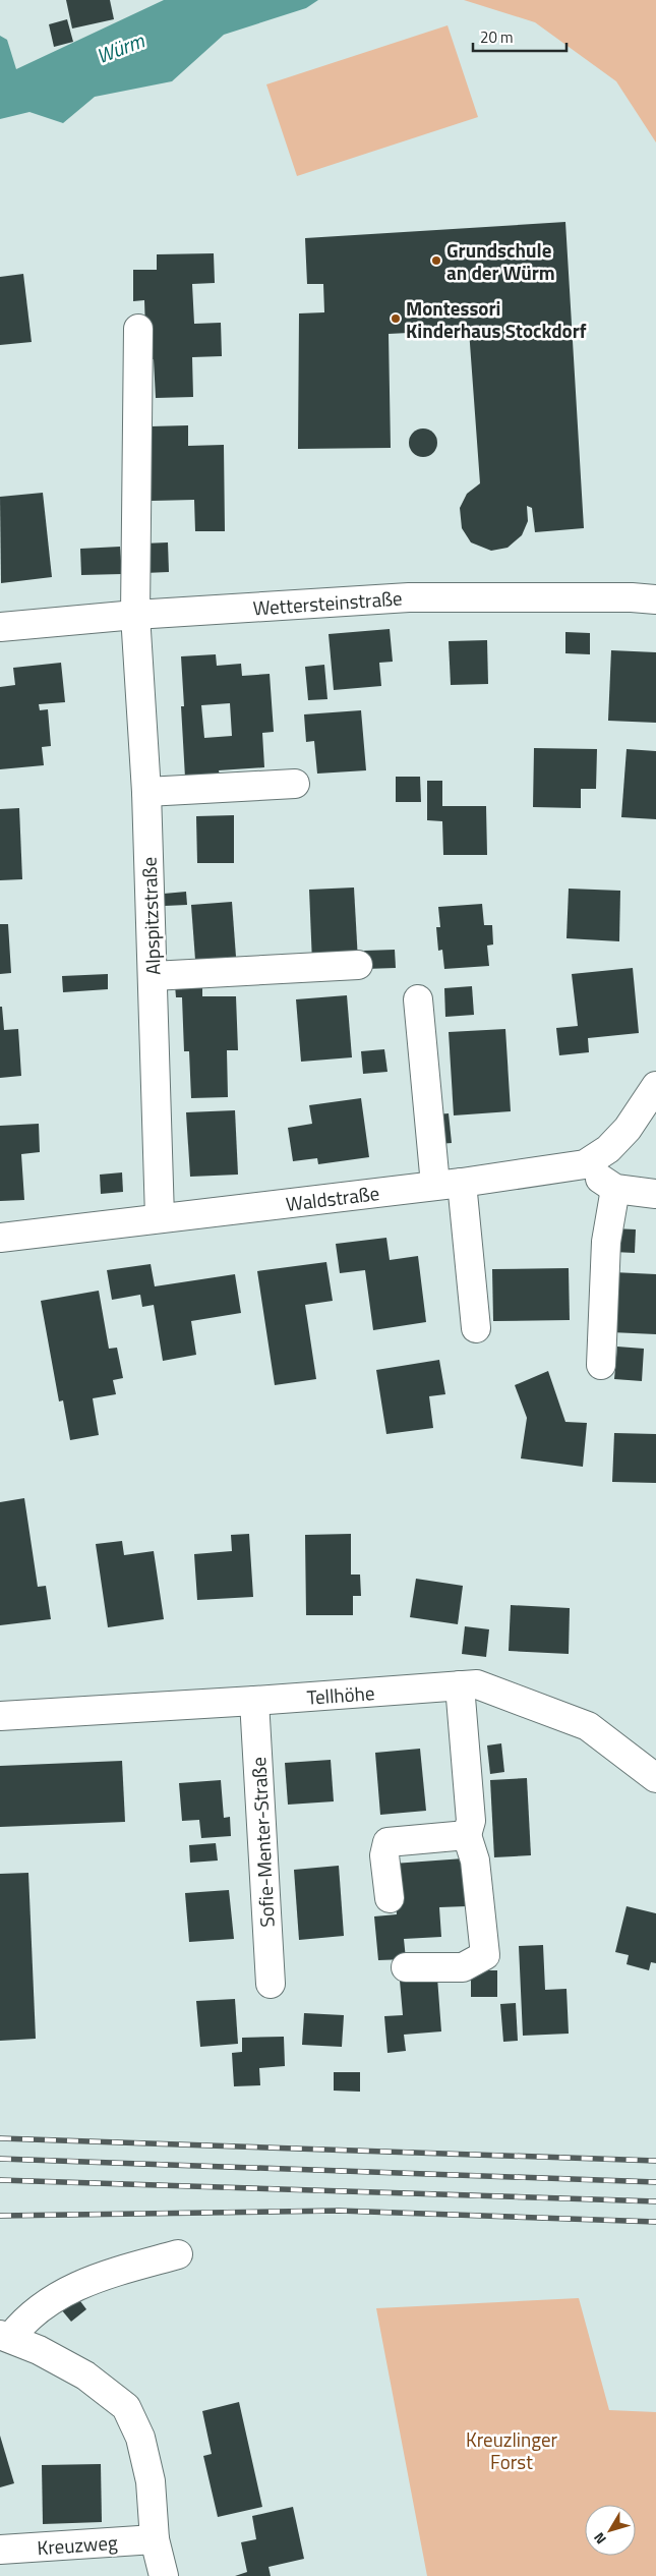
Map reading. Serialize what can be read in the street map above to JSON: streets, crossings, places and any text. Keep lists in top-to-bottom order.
{
  "streets": {
    "street": [
      "Wettersteinstraße",
      "Alpspitzstraße",
      "Waldstraße",
      "Tellhöhe",
      "Sofie-Menter-Straße",
      "Kreuzweg"
    ]
  },
  "crossings": [
    ["Wettersteinstraße", "Alpspitzstraße"],
    ["Alpspitzstraße", "Waldstraße"],
    ["Tellhöhe", "Sofie-Menter-Straße"]
  ],
  "water": ["Würm"],
  "parks": ["Kreuzlinger Forst"],
  "places": ["Grundschule an der Würm", "Montessori Kinderhaus Stockdorf"],
  "scale_bar": "20 m",
  "north": "bottom left"
}
